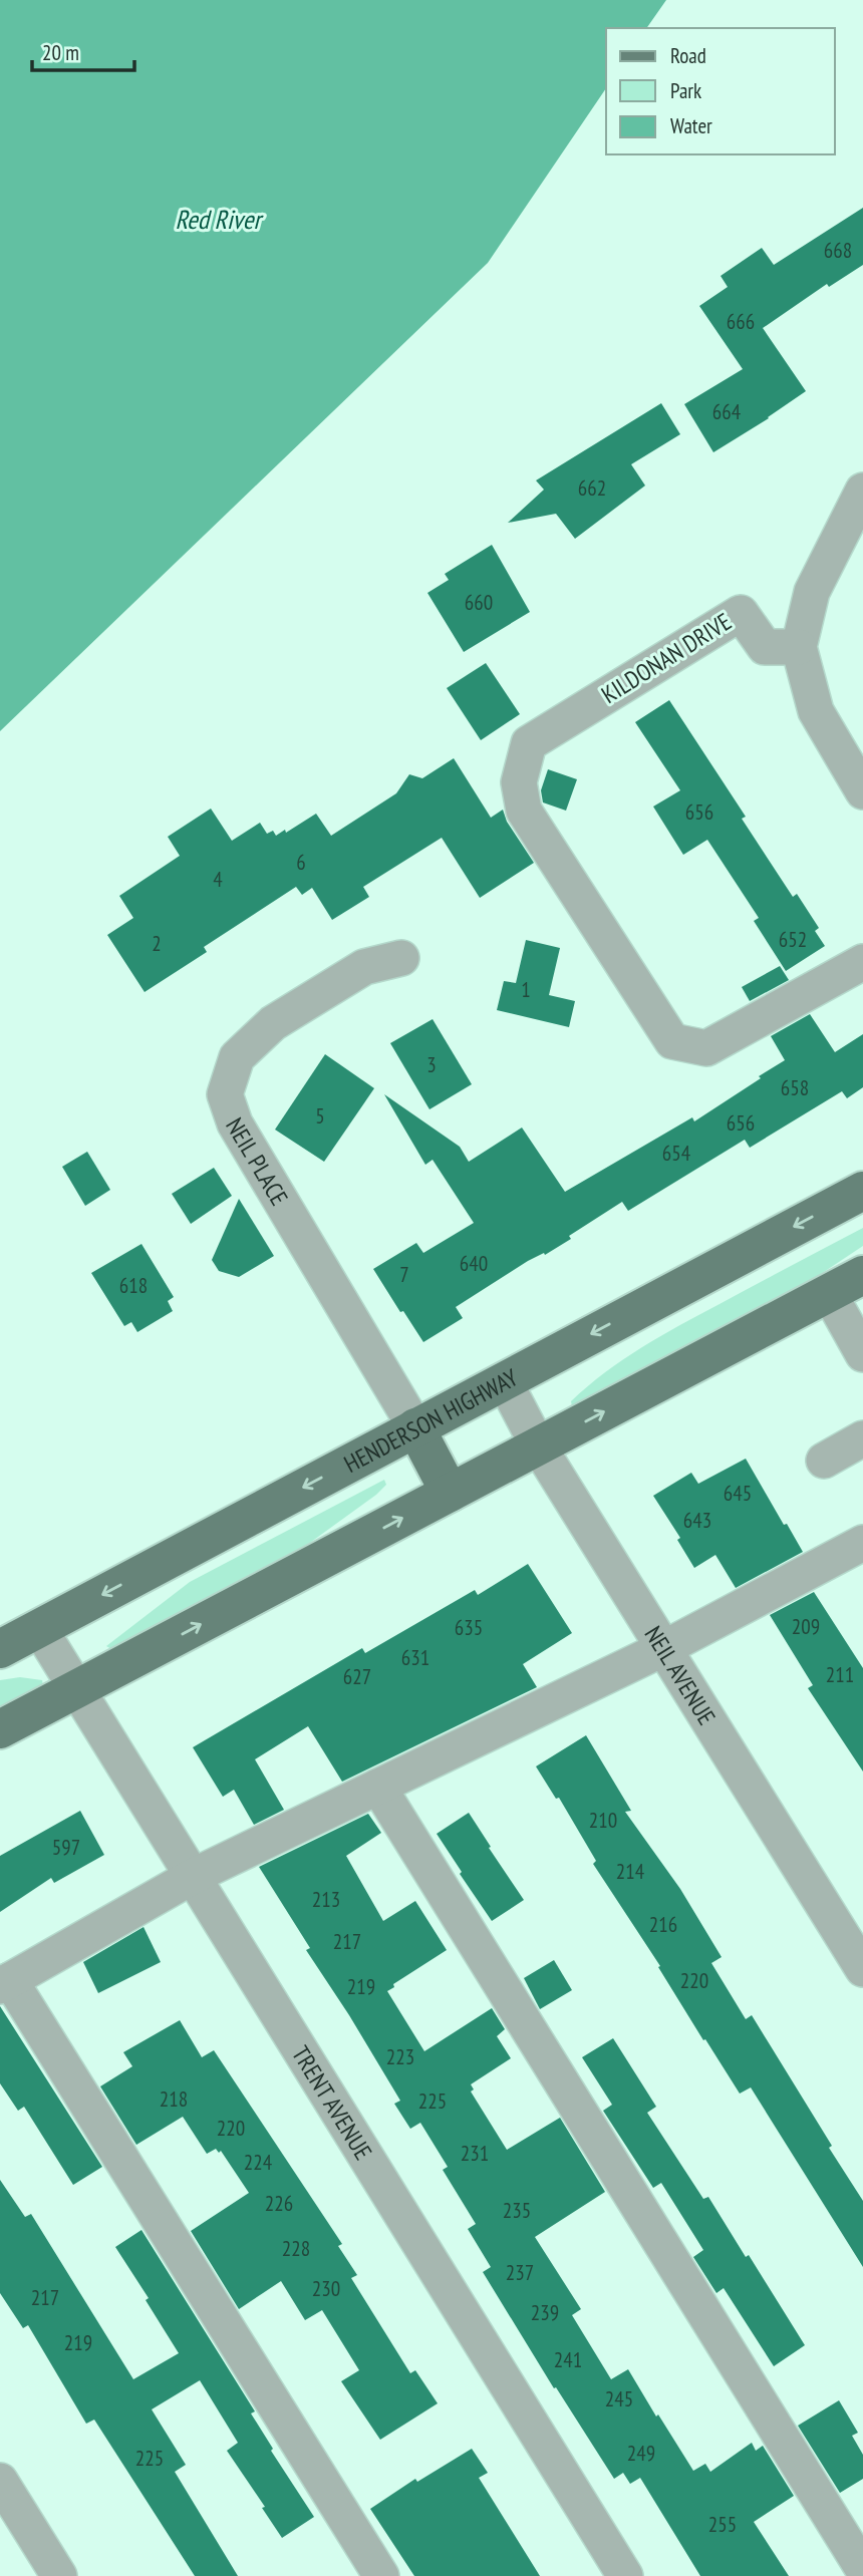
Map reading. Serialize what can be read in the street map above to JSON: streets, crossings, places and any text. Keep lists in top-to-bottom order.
{
  "streets": {
    "main road": ["HENDERSON HIGHWAY"],
    "street": [
      "KILDONAN DRIVE",
      "NEIL PLACE",
      "NEIL AVENUE",
      "TRENT AVENUE"
    ]
  },
  "crossings": [
    ["NEIL PLACE", "HENDERSON HIGHWAY"],
    ["HENDERSON HIGHWAY", "NEIL AVENUE"],
    ["HENDERSON HIGHWAY", "TRENT AVENUE"]
  ],
  "water": ["Red River"],
  "house_numbers": [
    "668",
    "666",
    "664",
    "662",
    "660",
    "656",
    "6",
    "4",
    "652",
    "2",
    "1",
    "3",
    "658",
    "5",
    "656",
    "654",
    "640",
    "7",
    "618",
    "645",
    "643",
    "209",
    "635",
    "631",
    "211",
    "627",
    "210",
    "597",
    "214",
    "213",
    "216",
    "217",
    "220",
    "219",
    "223",
    "218",
    "225",
    "220",
    "231",
    "224",
    "226",
    "235",
    "228",
    "237",
    "230",
    "217",
    "239",
    "219",
    "241",
    "245",
    "249",
    "225",
    "255"
  ],
  "legend": ["Road", "Park", "Water"],
  "scale_bar": "20 m"
}
